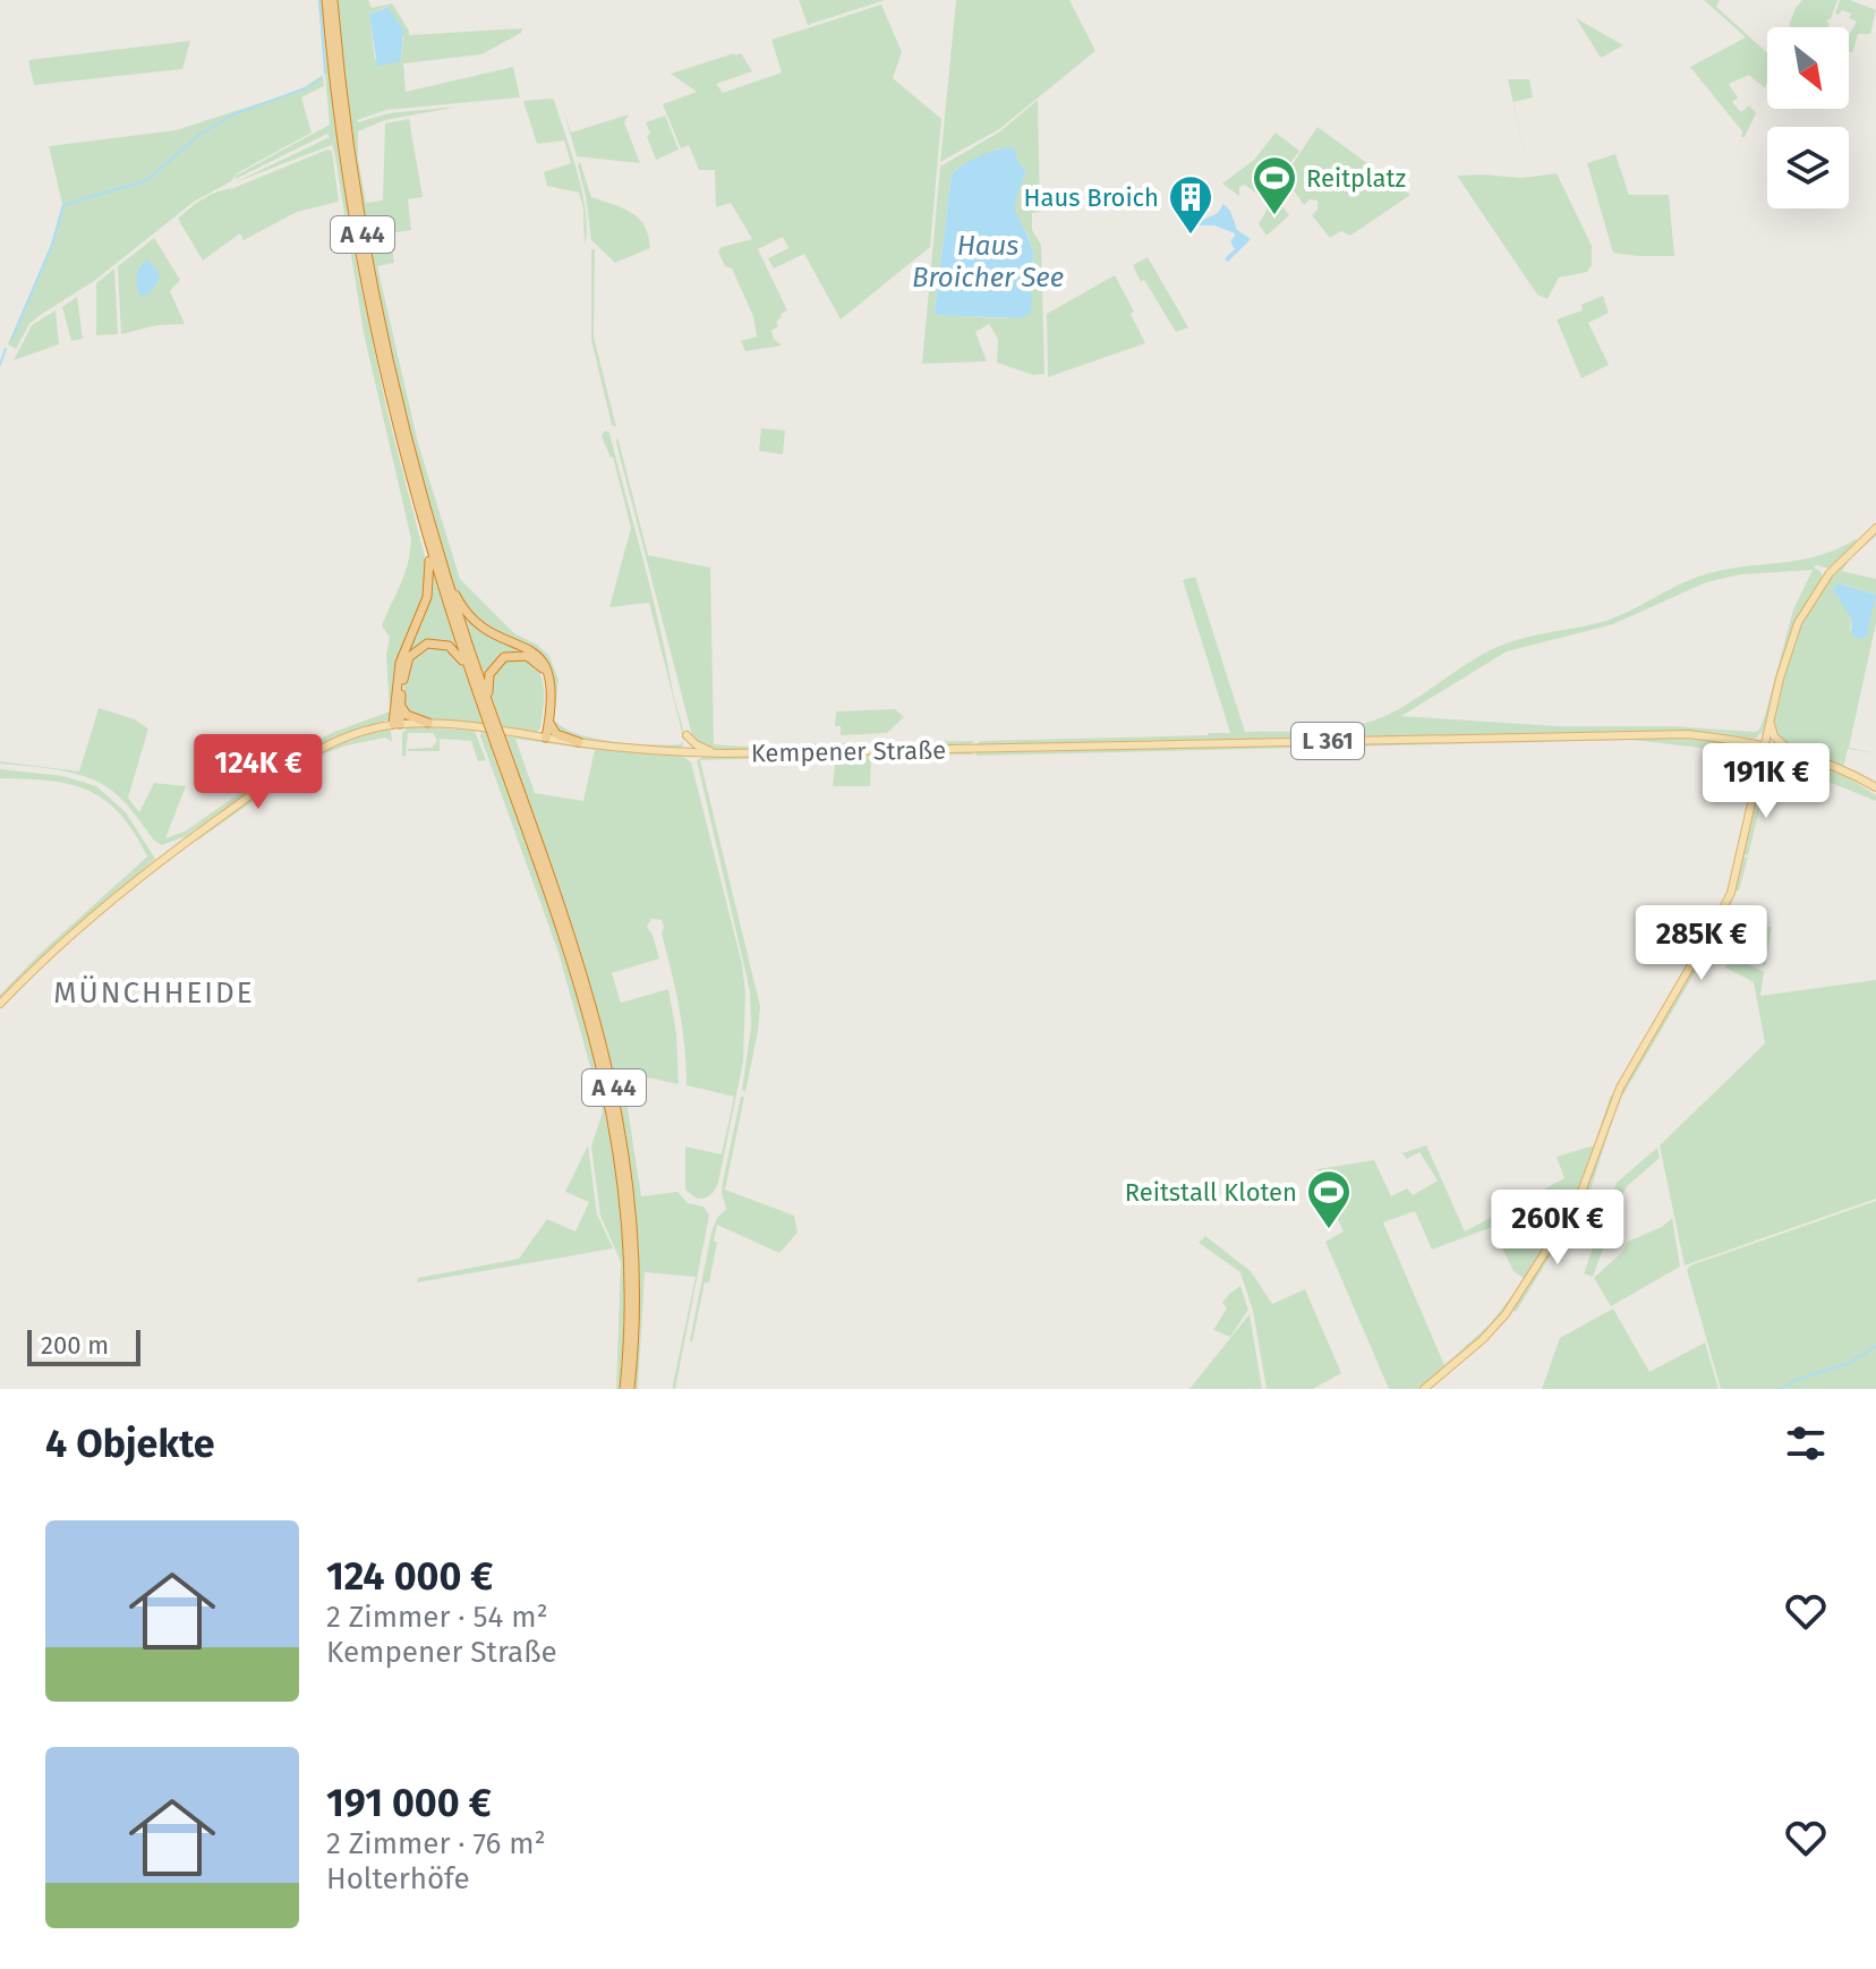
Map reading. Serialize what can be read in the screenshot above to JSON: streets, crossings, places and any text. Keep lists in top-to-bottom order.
{
  "streets": {
    "highway": ["A 44"],
    "main road": ["L 361", "Kempener Straße"]
  },
  "districts": ["MÜNCHHEIDE"],
  "water": ["Haus Broicher See"],
  "places": {
    "sports": ["Reitplatz", "Reitstall Kloten"],
    "building": ["Haus Broich"]
  },
  "scale_bar": "200 m",
  "north": "bottom right",
  "page": {
    "price": [
      "124K €",
      "191K €",
      "285K €",
      "260K €"
    ],
    "scale": "200 m",
    "heading": "4 Objekte",
    "list": [
      {
        "name": "124 000 €",
        "note": "2 Zimmer · 54 m² · Kempener Straße"
      },
      {
        "name": "191 000 €",
        "note": "2 Zimmer · 76 m² · Holterhöfe"
      }
    ]
  }
}
